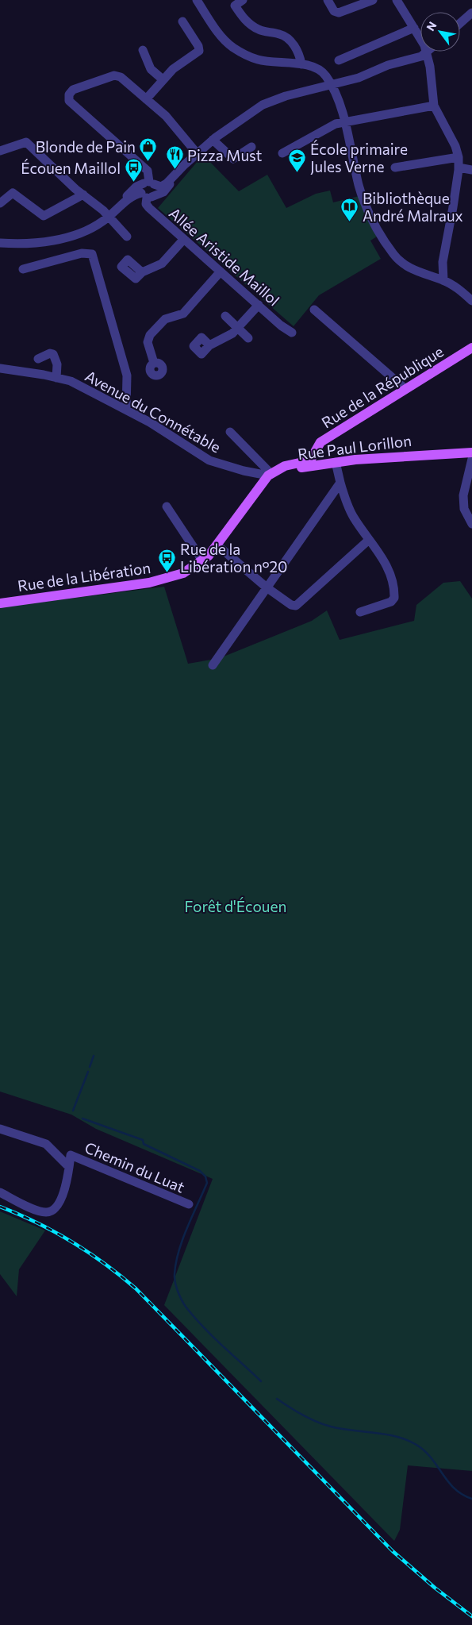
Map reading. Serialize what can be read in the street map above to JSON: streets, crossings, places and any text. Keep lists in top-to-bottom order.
{
  "streets": {
    "main road": ["Rue de la République", "Rue Paul Lorillon", "Rue de la Libération"],
    "street": ["Allée Aristide Maillol", "Avenue du Connétable", "Chemin du Luat"]
  },
  "crossings": [
    ["Rue de la République", "Rue Paul Lorillon"],
    ["Avenue du Connétable", "Rue Paul Lorillon"],
    ["Avenue du Connétable", "Rue de la Libération"],
    ["Rue Paul Lorillon", "Rue de la Libération"]
  ],
  "parks": ["Forêt d'Écouen"],
  "places": {
    "shop": ["Blonde de Pain"],
    "restaurant": ["Pizza Must"],
    "school or university": ["École primaire Jules Verne"],
    "bus stop": ["Écouen Maillol", "Rue de la Libération n°20"],
    "library": ["Bibliothèque André Malraux"]
  },
  "north": "top left"
}
